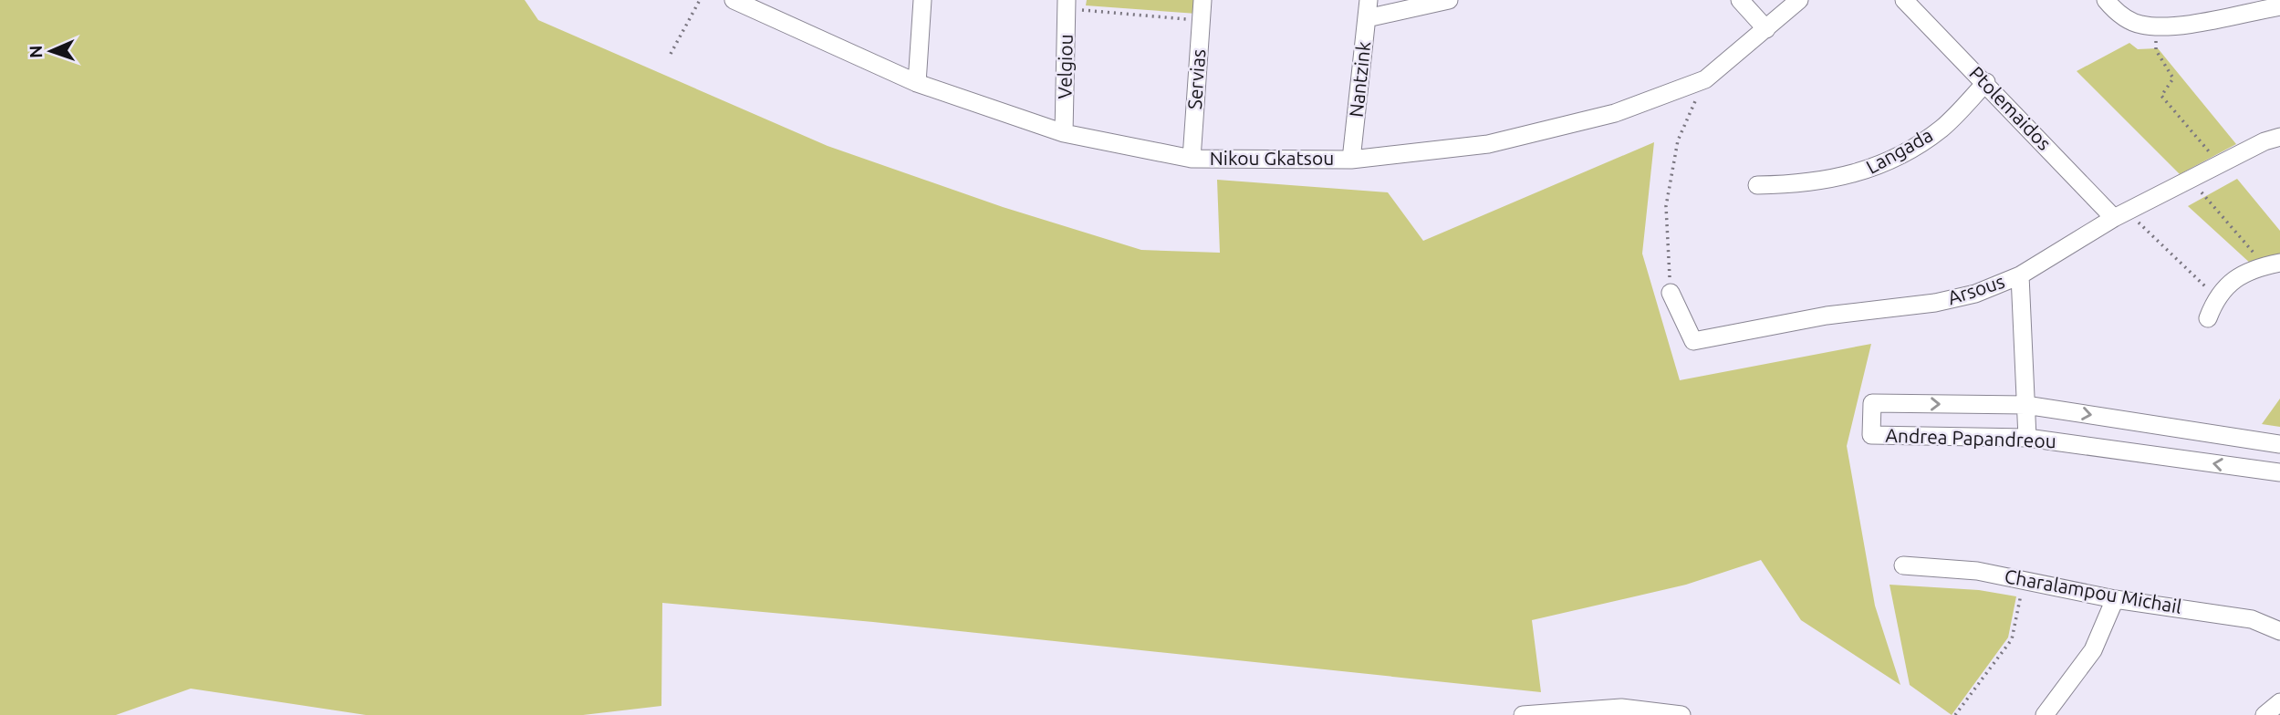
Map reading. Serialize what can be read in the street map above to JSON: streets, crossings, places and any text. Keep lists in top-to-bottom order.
{
  "streets": {
    "street": [
      "Velgiou",
      "Servias",
      "Nantzink",
      "Ptolemaidos",
      "Langada",
      "Nikou Gkatsou",
      "Arsous",
      "Andrea Papandreou",
      "Charalampou Michail"
    ]
  },
  "crossings": [
    ["Velgiou", "Nikou Gkatsou"],
    ["Servias", "Nikou Gkatsou"],
    ["Nantzink", "Nikou Gkatsou"],
    ["Ptolemaidos", "Langada"],
    ["Ptolemaidos", "Arsous"]
  ],
  "north": "left"
}
